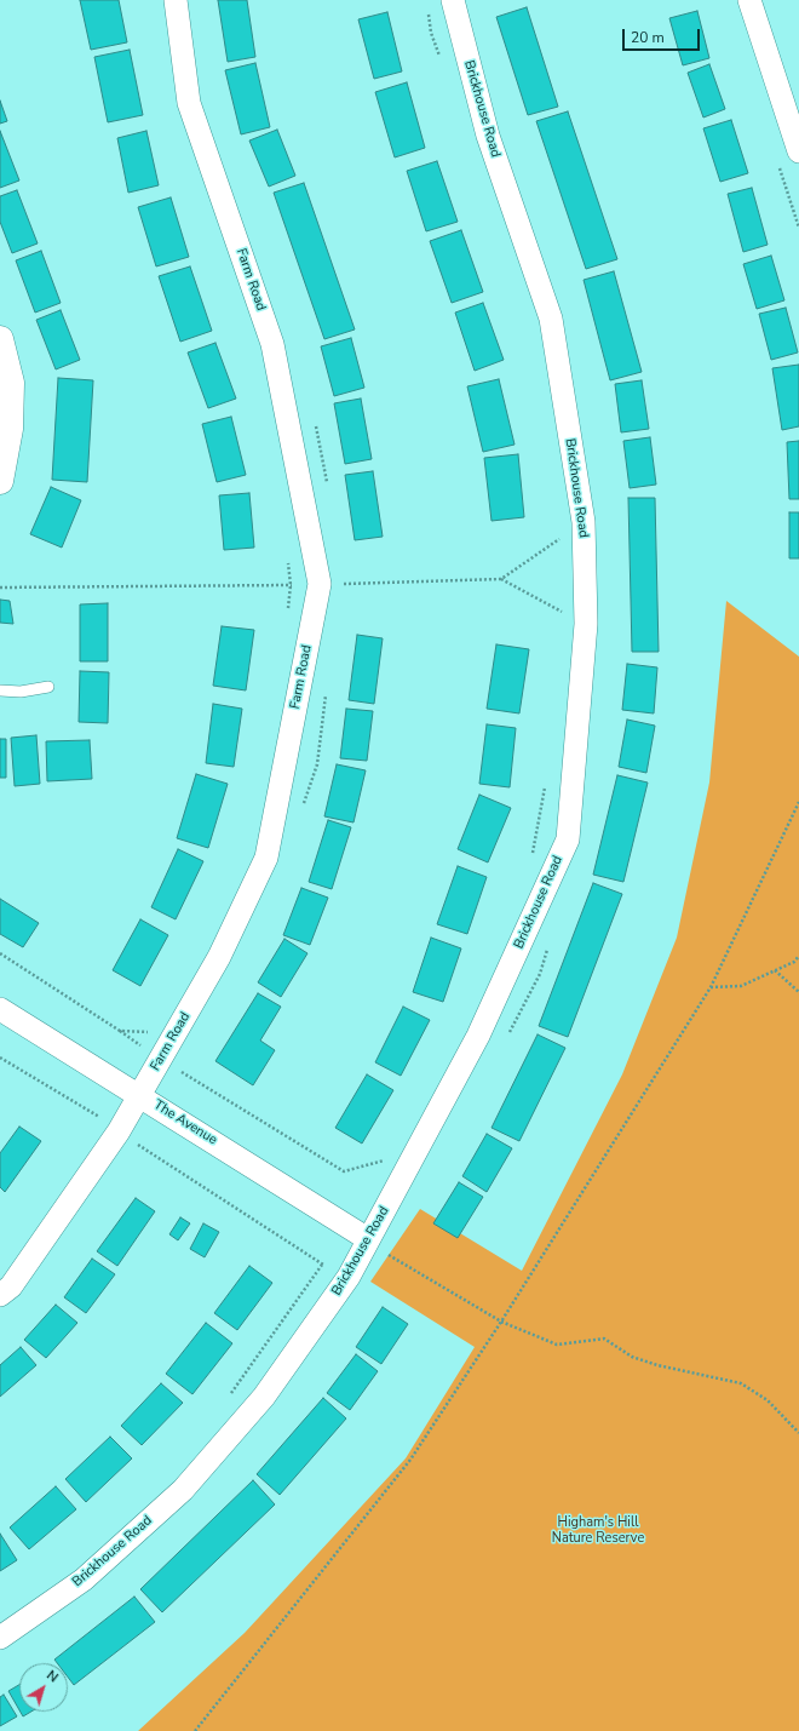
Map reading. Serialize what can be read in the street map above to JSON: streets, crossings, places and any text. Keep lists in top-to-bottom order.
{
  "streets": {
    "street": ["Brickhouse Road", "Farm Road", "The Avenue"]
  },
  "crossings": [
    ["Brickhouse Road", "The Avenue"],
    ["Farm Road", "The Avenue"]
  ],
  "parks": ["Higham's Hill Nature Reserve"],
  "scale_bar": "20 m",
  "north": "top right"
}
